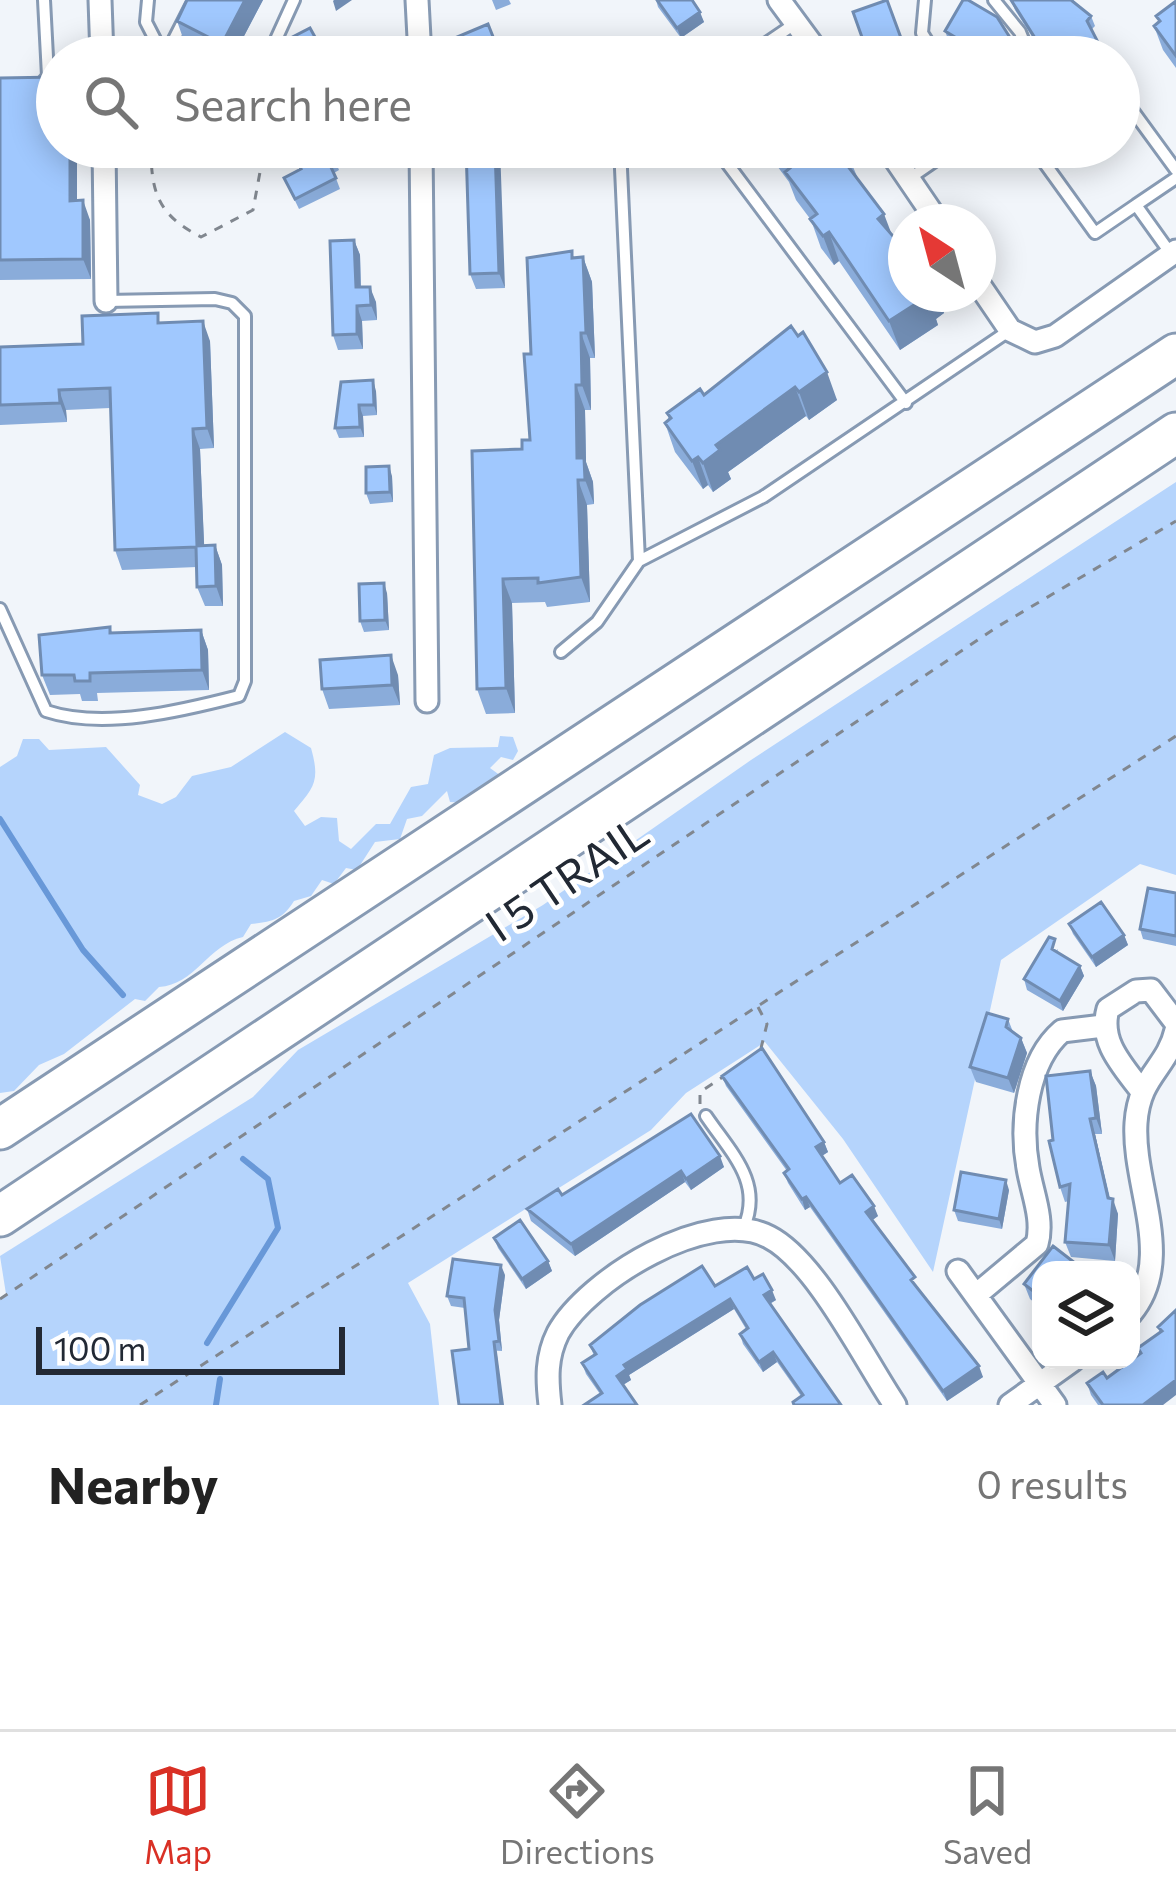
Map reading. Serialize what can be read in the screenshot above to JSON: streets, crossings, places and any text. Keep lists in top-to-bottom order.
{
  "streets": {
    "path": ["I 5 TRAIL"]
  },
  "scale_bar": "100 m",
  "north": "top left",
  "page": {
    "search": "Search here",
    "scale": "100 m",
    "heading": ["Nearby", "0 results"],
    "nav": ["Map", "Directions", "Saved"]
  }
}
